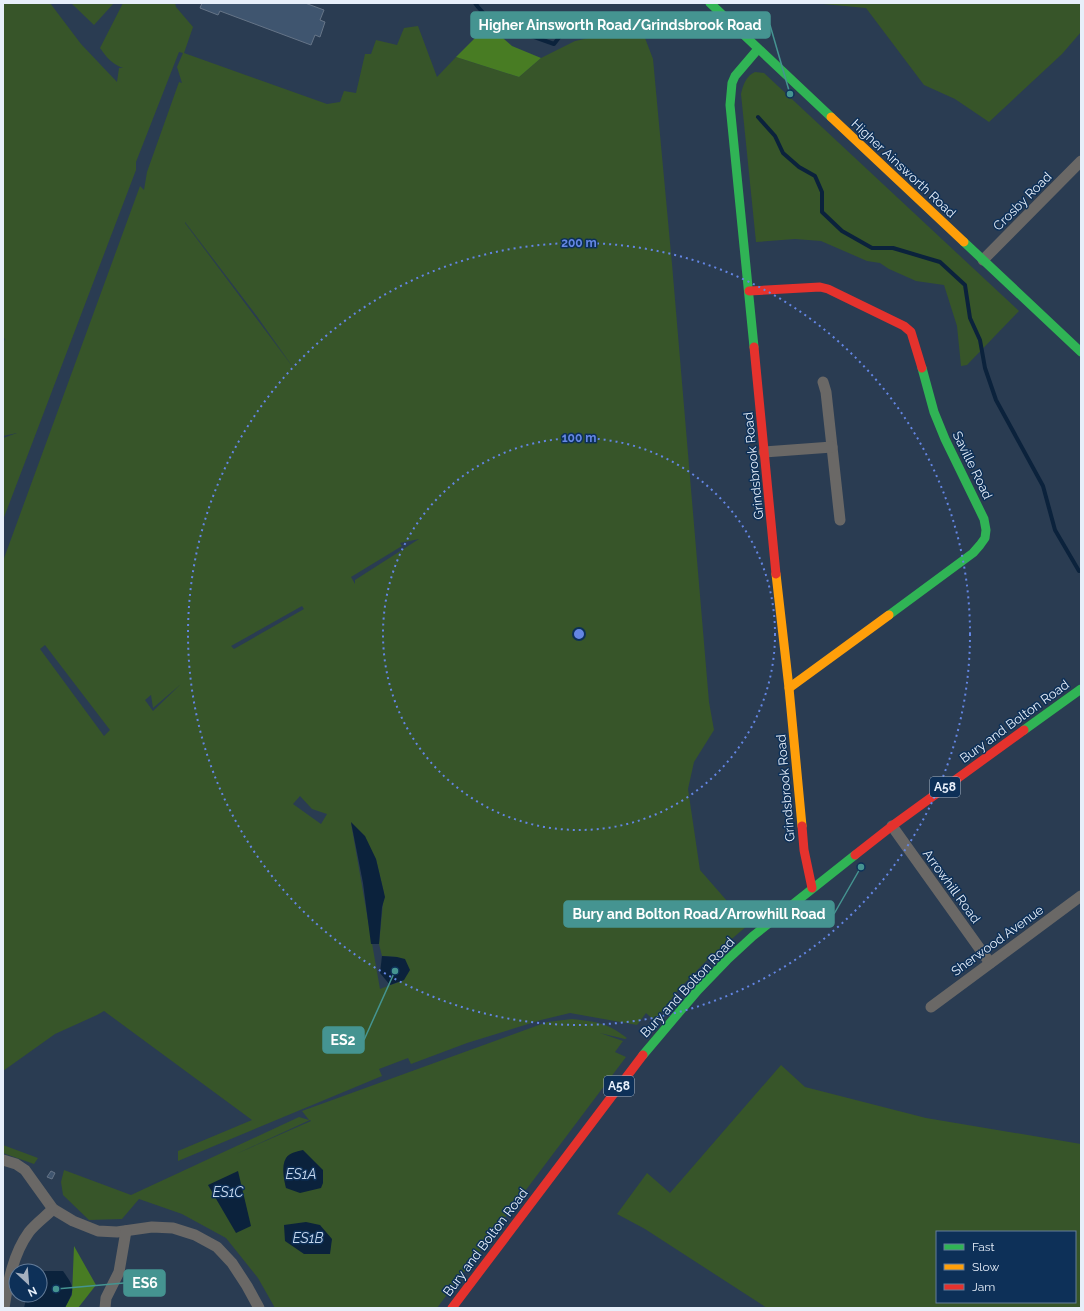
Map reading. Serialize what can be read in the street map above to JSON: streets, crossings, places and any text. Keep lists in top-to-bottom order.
{
  "streets": {
    "main road": [
      "Higher Ainsworth Road",
      "Saville Road",
      "Grindsbrook Road",
      "Bury and Bolton Road",
      "A58"
    ],
    "street": ["Crosby Road", "Arrowhill Road", "Sherwood Avenue"]
  },
  "crossings": [
    ["Higher Ainsworth Road", "Crosby Road"],
    ["Higher Ainsworth Road", "Grindsbrook Road"],
    ["Saville Road", "Grindsbrook Road"],
    ["Grindsbrook Road", "Bury and Bolton Road"],
    ["Bury and Bolton Road", "Arrowhill Road"],
    ["Arrowhill Road", "Sherwood Avenue"]
  ],
  "water": ["ES1A", "ES1C", "ES1B"],
  "places": [
    "Higher Ainsworth Road/Grindsbrook Road",
    "Bury and Bolton Road/Arrowhill Road",
    "ES2",
    "ES6"
  ],
  "legend": ["Fast", "Slow", "Jam"],
  "north": "bottom right",
  "rings": ["200 m", "100 m"]
}
